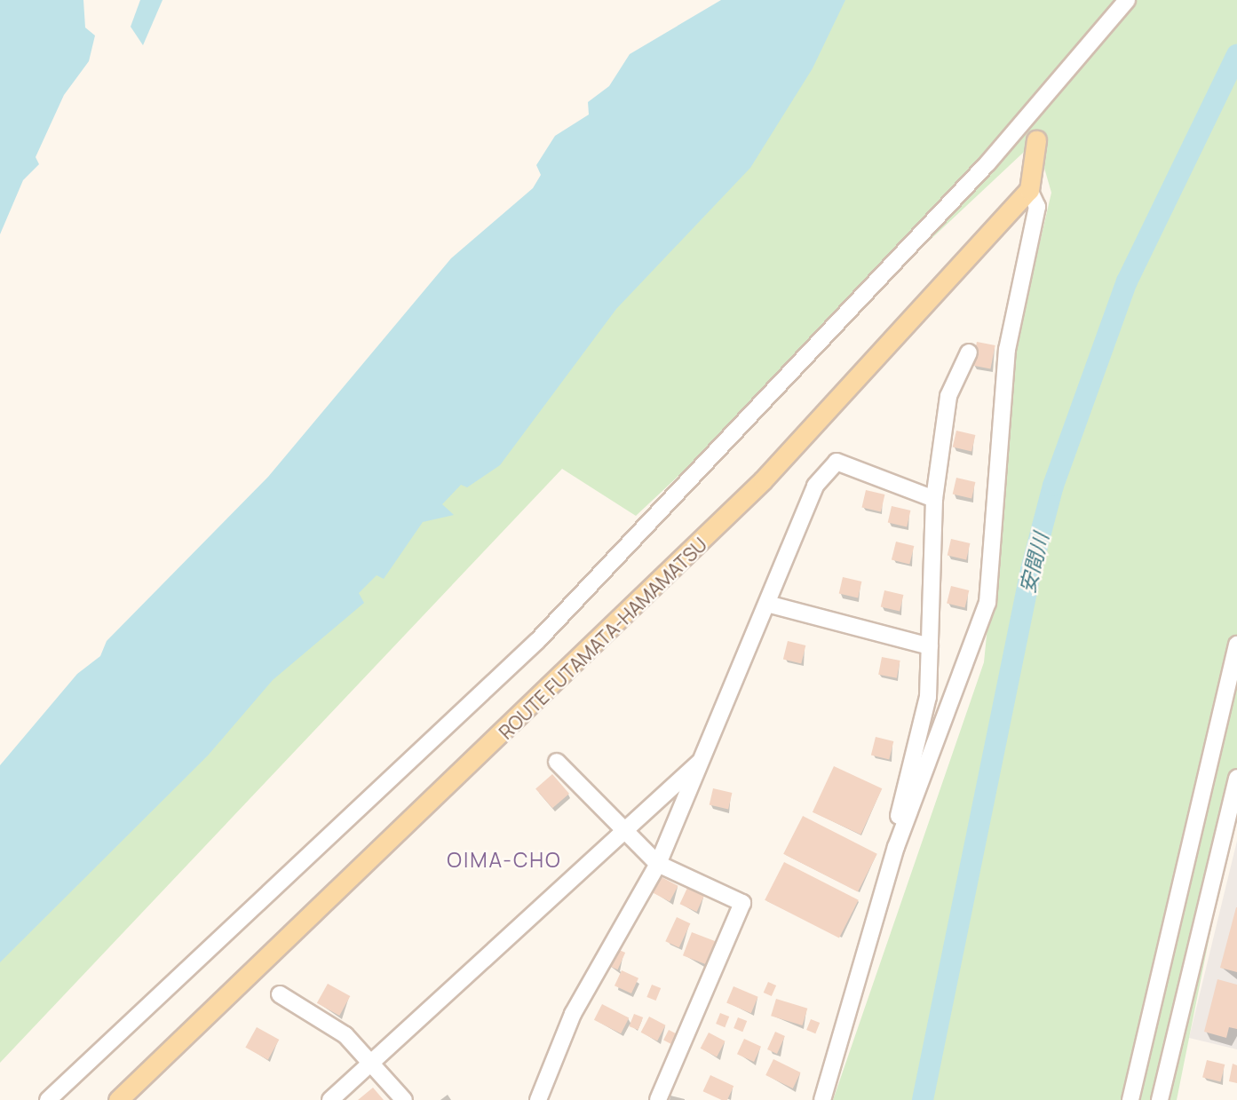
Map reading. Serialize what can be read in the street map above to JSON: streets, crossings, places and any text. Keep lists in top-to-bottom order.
{
  "streets": {
    "main road": ["ROUTE FUTAMATA-HAMAMATSU"]
  },
  "districts": ["OIMA-CHO"],
  "water": ["安間川"]
}
